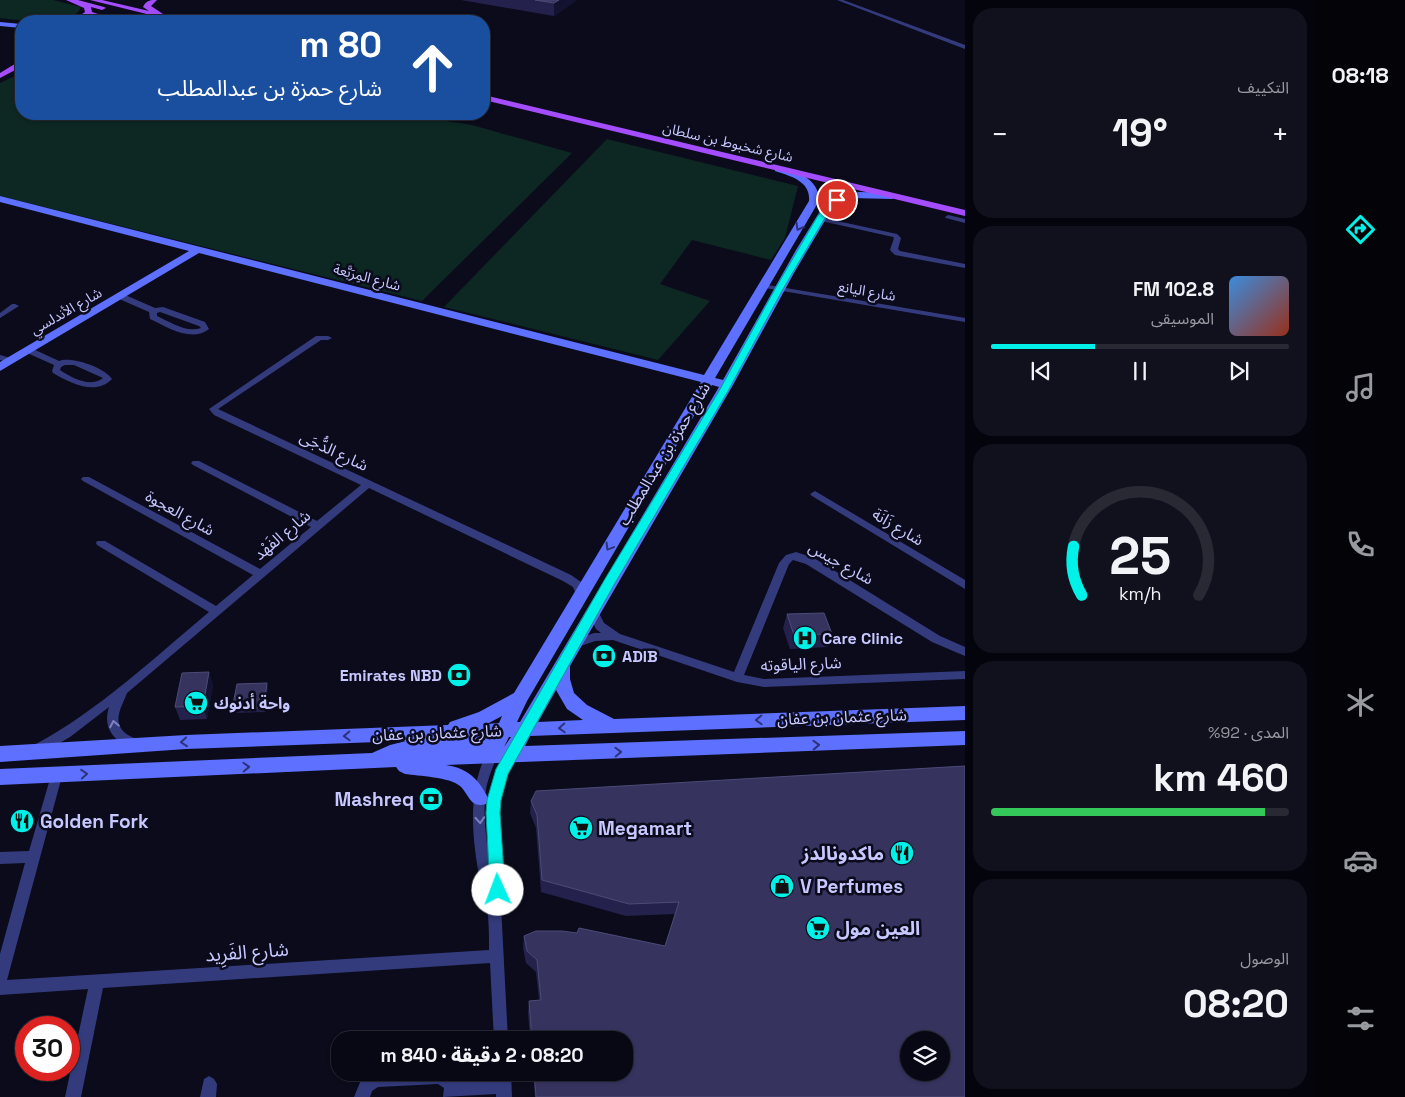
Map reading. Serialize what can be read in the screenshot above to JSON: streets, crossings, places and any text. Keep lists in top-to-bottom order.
{
  "streets": {
    "main road": ["شارع شخبوط بن سلطان"],
    "street": [
      "شارع المِرَبَّعة",
      "شارع اليانع",
      "شارع الأندلسي",
      "شارع الدُّجَى",
      "شارع حمزة بن عبدالمطلب",
      "شارع العجوة",
      "شارع زَانَة",
      "شارع الفَهْد",
      "شارع جيس",
      "شارع الياقوته",
      "شارع عثمان بن عفان",
      "شارع الفَرِيد"
    ]
  },
  "crossings": [
    ["شارع شخبوط بن سلطان", "شارع حمزة بن عبدالمطلب"],
    ["شارع المِرَبَّعة", "شارع الأندلسي"],
    ["شارع المِرَبَّعة", "شارع حمزة بن عبدالمطلب"],
    ["شارع اليانع", "شارع حمزة بن عبدالمطلب"],
    ["شارع الدُّجَى", "شارع حمزة بن عبدالمطلب"],
    ["شارع الدُّجَى", "شارع الفَهْد"],
    ["شارع حمزة بن عبدالمطلب", "شارع الياقوته"],
    ["شارع حمزة بن عبدالمطلب", "شارع عثمان بن عفان"],
    ["شارع العجوة", "شارع الفَهْد"],
    ["شارع الفَهْد", "شارع عثمان بن عفان"],
    ["شارع جيس", "شارع الياقوته"]
  ],
  "places": {
    "hospital": ["Care Clinic"],
    "bank": ["ADIB", "Emirates NBD", "Mashreq"],
    "supermarket": ["واحة أدنوك", "Megamart", "العين مول"],
    "restaurant": ["Golden Fork", "ماكدونالدز"],
    "shop": ["V Perfumes"]
  },
  "page": {
    "tabs": "08:18",
    "tile": [
      "التكييف",
      ["المدى · 92%", "460 km"],
      ["الوصول", "08:20"]
    ],
    "turn": ["80 m", "شارع حمزة بن عبدالمطلب"],
    "heat": ["−", "19°", "+"],
    "song": ["102.8 FM", "الموسيقى"],
    "limit": "30",
    "trip": "08:20 · 2 دقيقة · 840 m",
    "gauge": ["25", "km/h"]
  }
}
